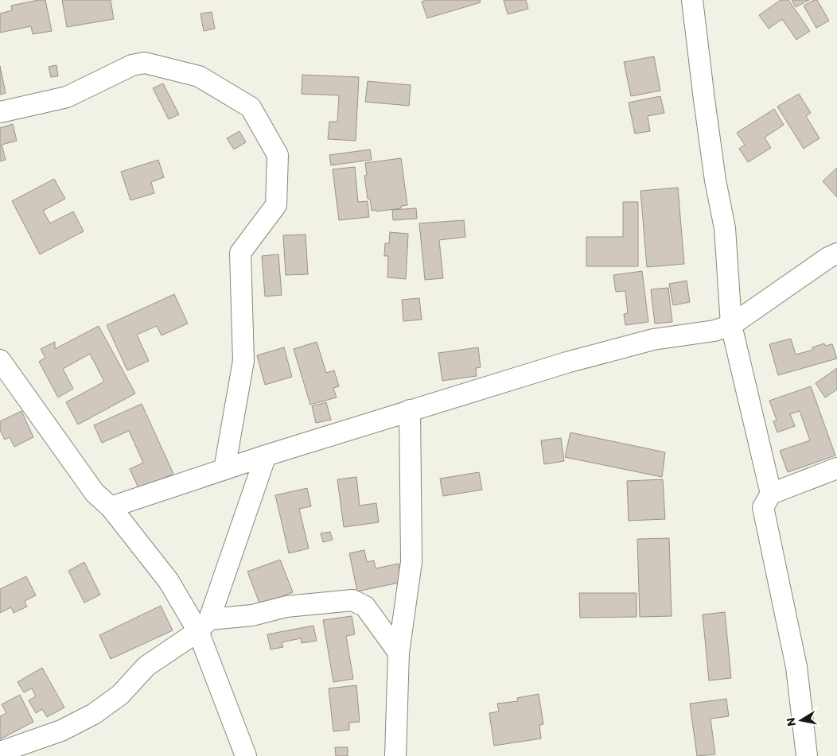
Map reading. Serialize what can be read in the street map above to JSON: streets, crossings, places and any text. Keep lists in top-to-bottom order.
{
  "north": "left"
}
